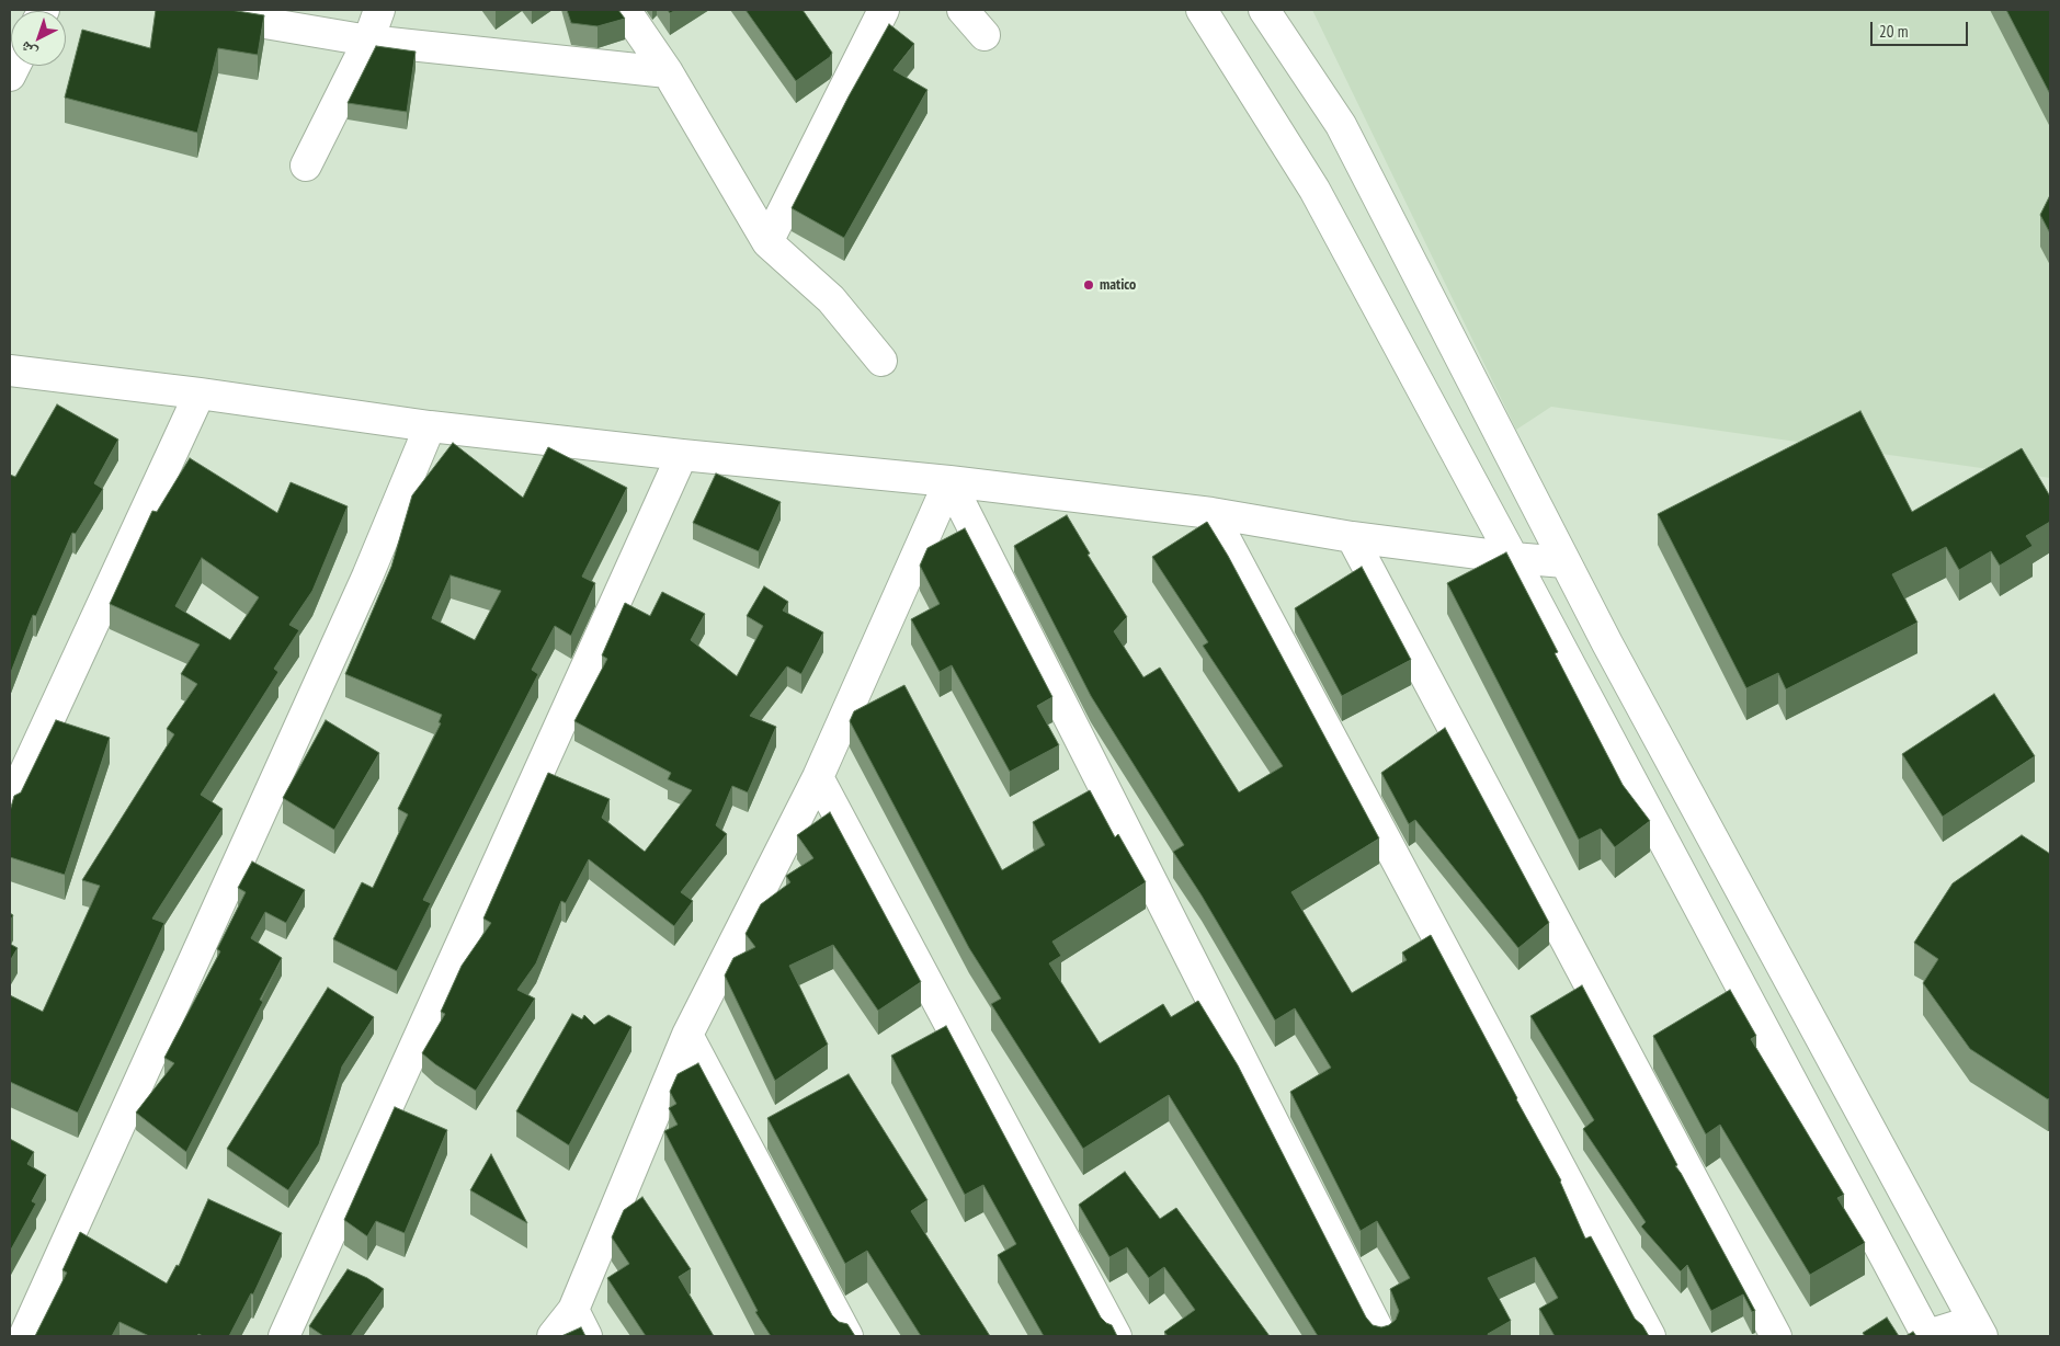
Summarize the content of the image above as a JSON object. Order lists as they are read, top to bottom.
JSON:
{
  "places": ["matico"],
  "scale_bar": "20 m",
  "north": "bottom left"
}
